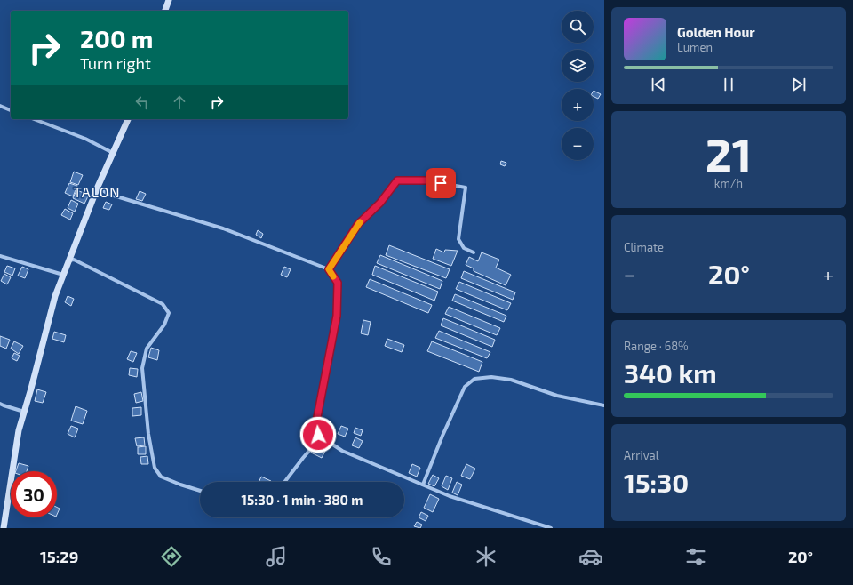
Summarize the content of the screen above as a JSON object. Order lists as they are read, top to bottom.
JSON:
{
  "districts": ["TALON"],
  "page": {
    "map_buttons": ["+", "−"],
    "turn": ["200 m", "Turn right"],
    "song": ["Golden Hour", "Lumen"],
    "tile": [
      ["21", "km/h"],
      "Climate",
      ["Range · 68%", "340 km"],
      ["Arrival", "15:30"]
    ],
    "heat": ["−", "20°", "+"],
    "limit": "30",
    "trip": "15:30 · 1 min · 380 m",
    "tabs": ["15:29", "20°"]
  }
}
